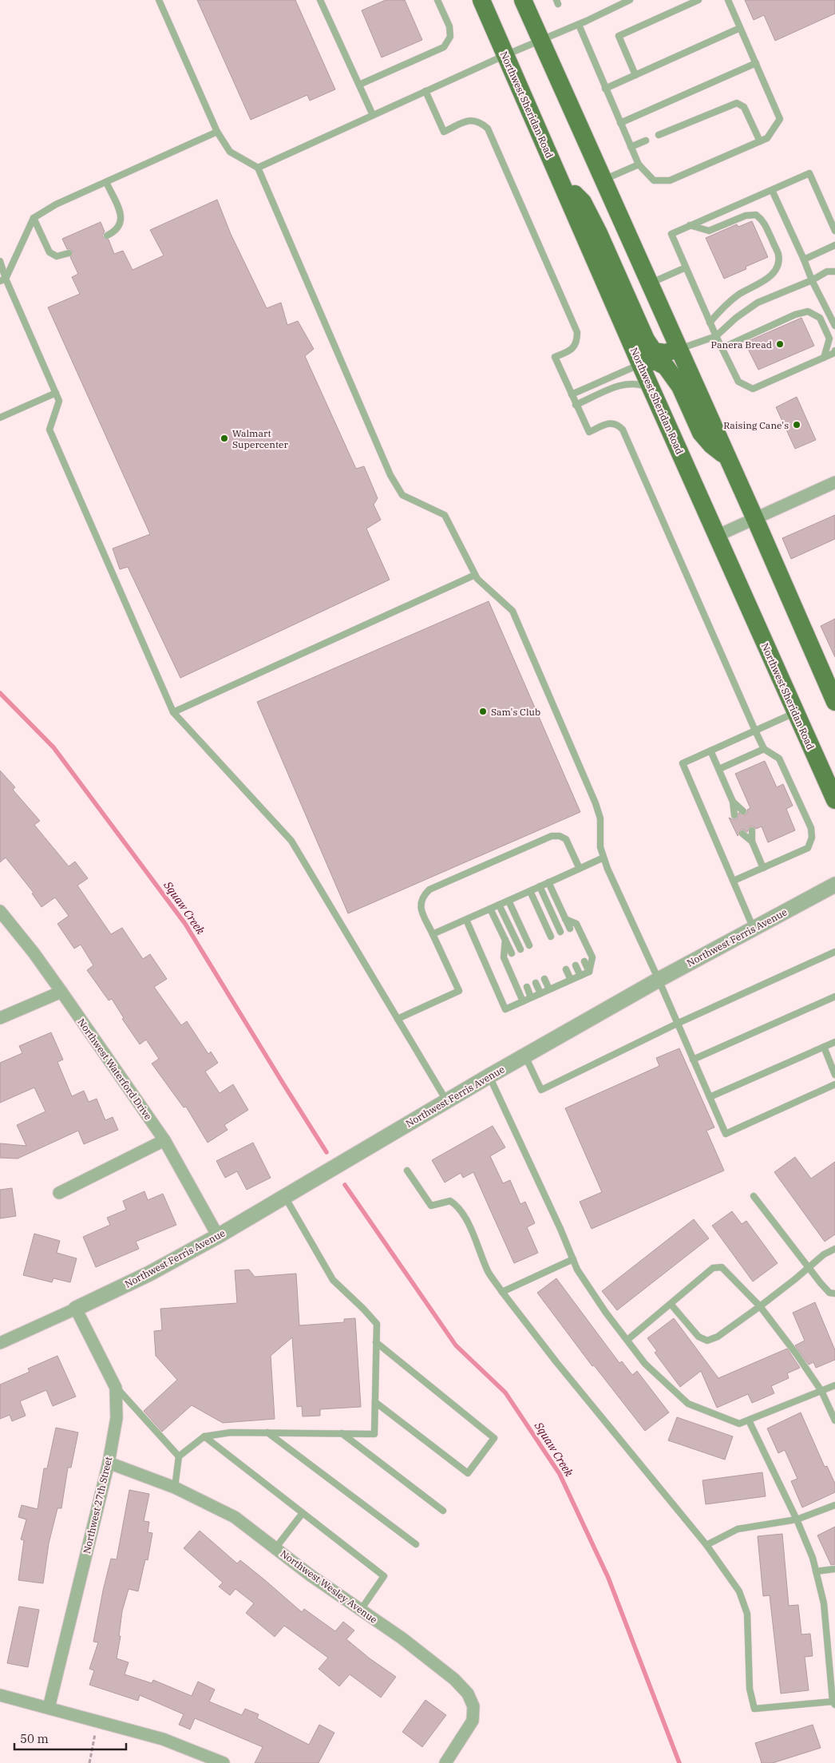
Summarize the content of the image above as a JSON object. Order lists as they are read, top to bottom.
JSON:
{
  "streets": {
    "main road": ["Northwest Sheridan Road"],
    "street": [
      "Northwest Ferris Avenue",
      "Northwest Waterford Drive",
      "Northwest 27th Street",
      "Northwest Wesley Avenue"
    ]
  },
  "crossings": [
    ["Northwest Ferris Avenue", "Northwest Waterford Drive"],
    ["Northwest Ferris Avenue", "Northwest 27th Street"],
    ["Northwest 27th Street", "Northwest Wesley Avenue"]
  ],
  "water": ["Squaw Creek"],
  "places": [
    "Panera Bread",
    "Raising Cane's",
    "Walmart Supercenter",
    "Sam's Club"
  ],
  "scale_bar": "50 m"
}
